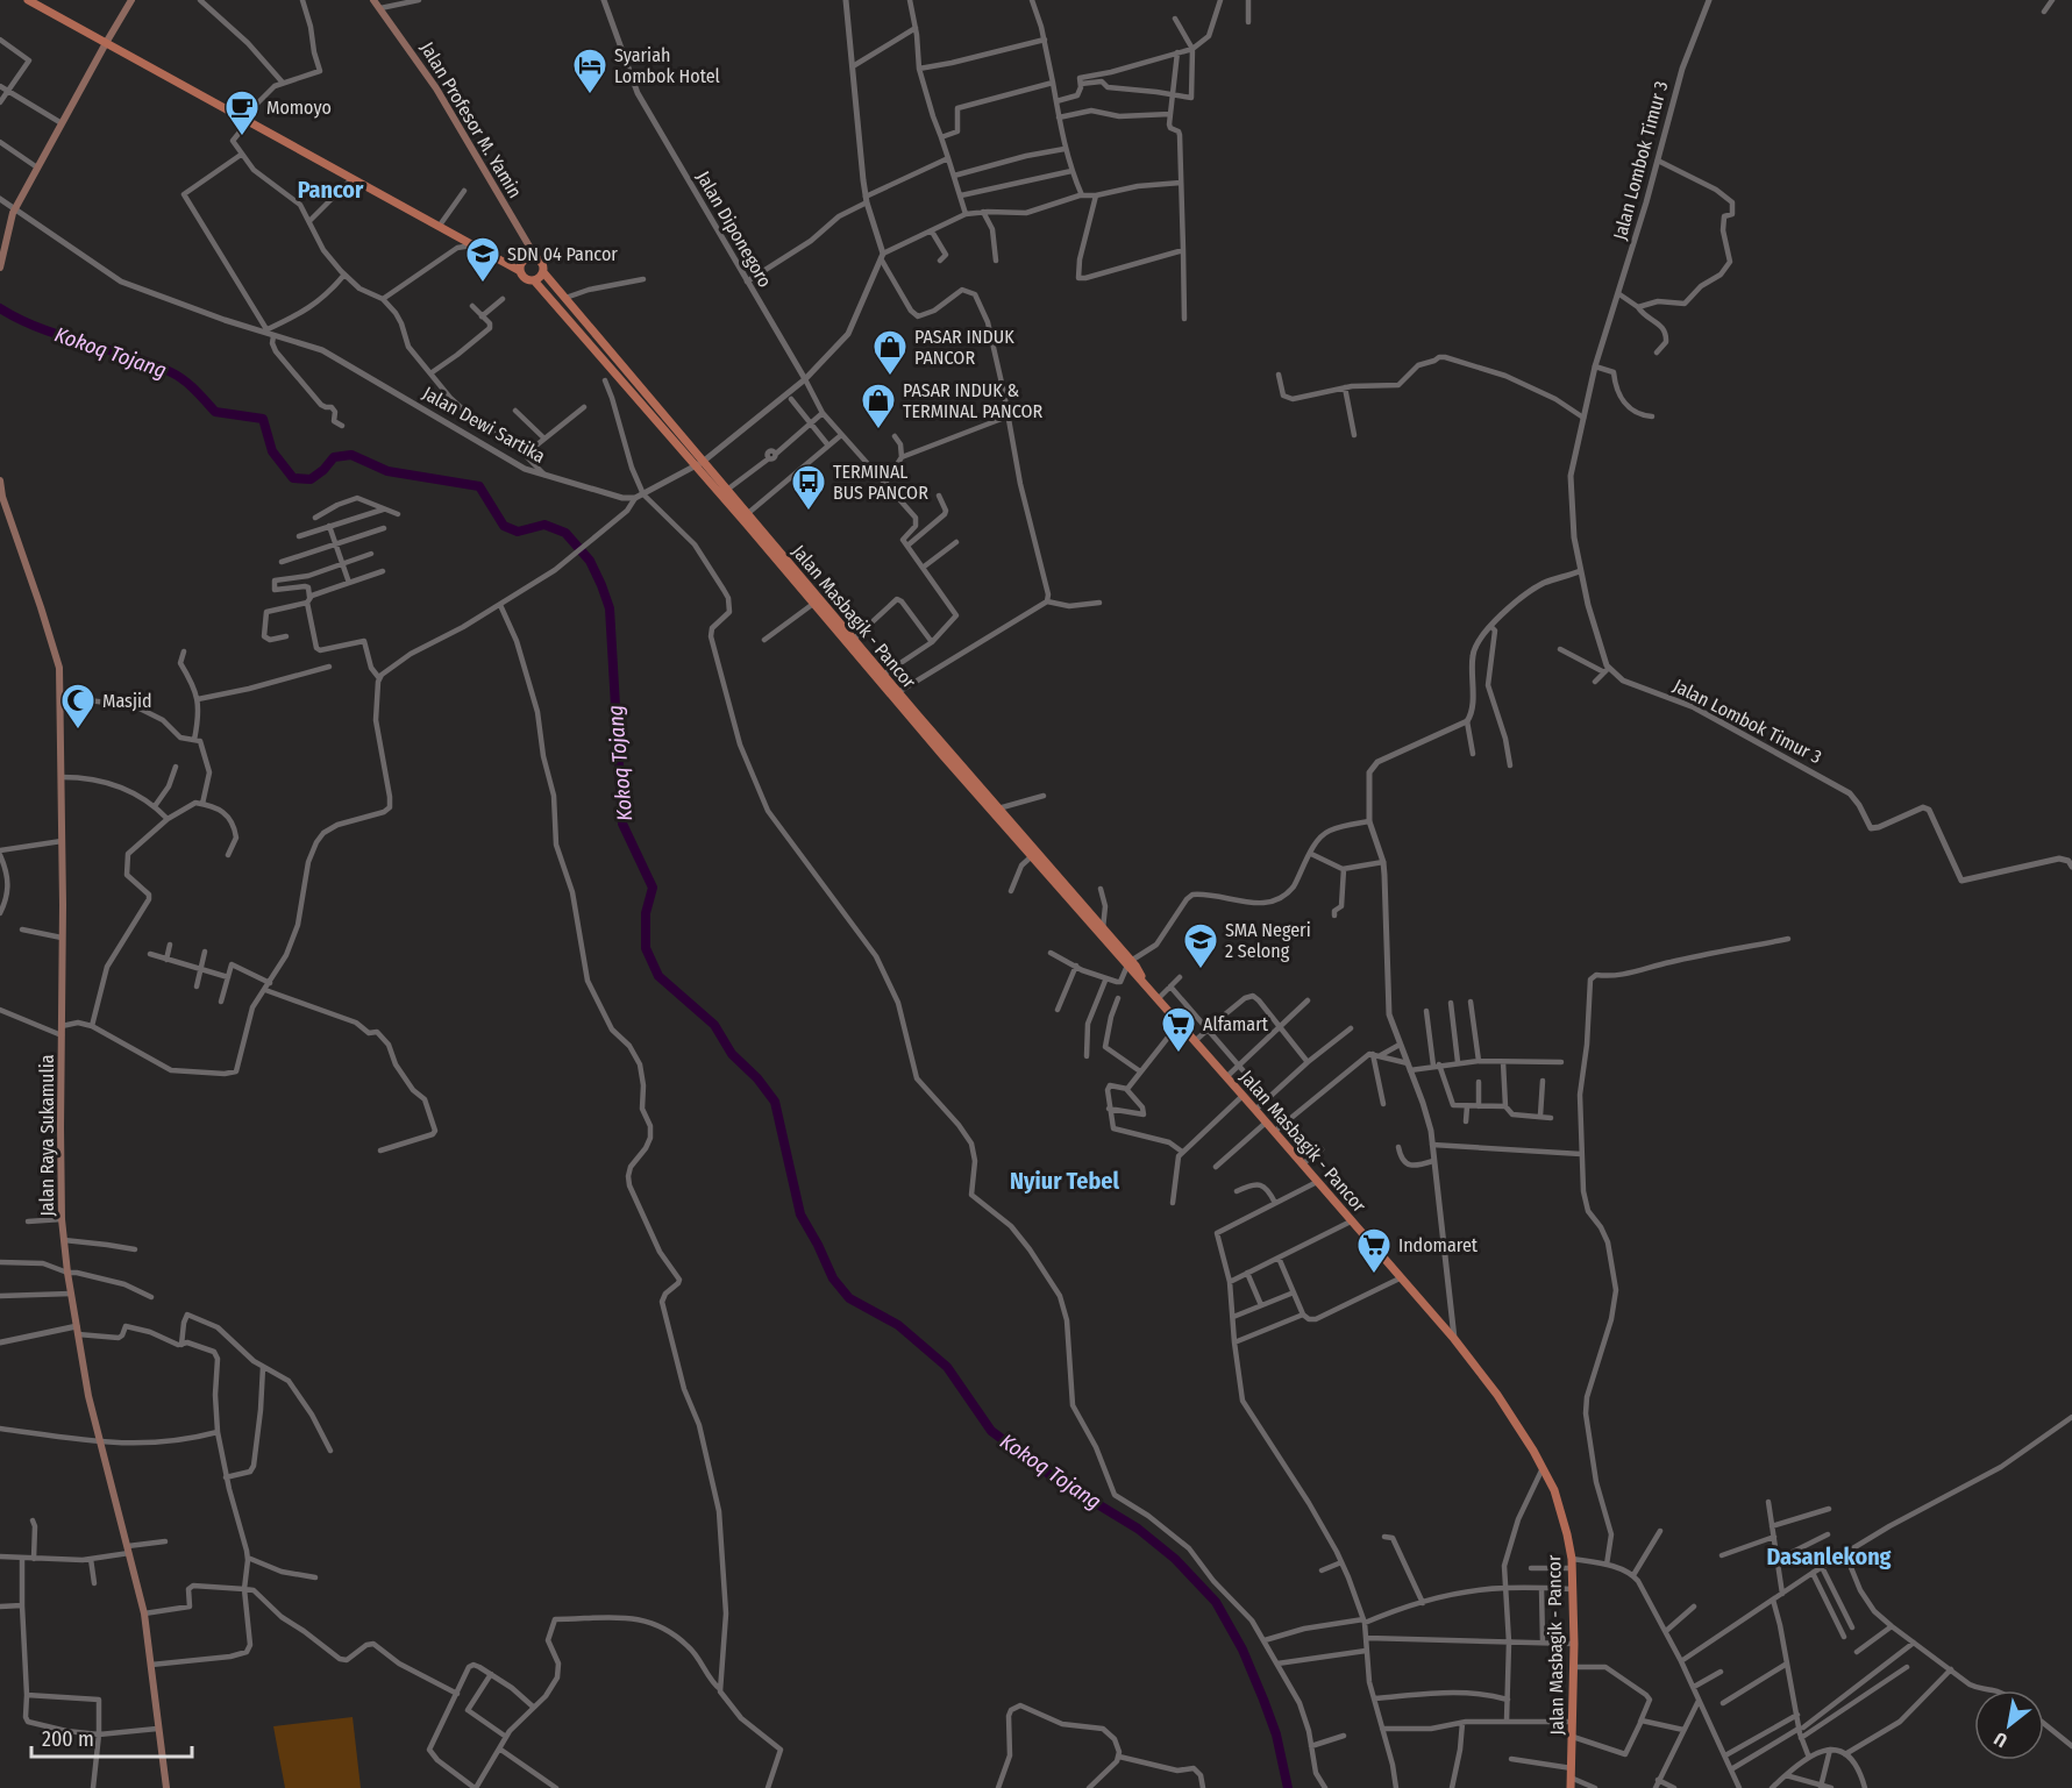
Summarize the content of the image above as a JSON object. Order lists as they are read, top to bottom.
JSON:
{
  "streets": {
    "main road": ["Jalan Profesor M. Yamin", "Jalan Masbagik - Pancor", "Jalan Raya Sukamulia"],
    "street": ["Jalan Lombok Timur 3", "Jalan Diponegoro", "Jalan Dewi Sartika"]
  },
  "crossings": [
    ["Jalan Profesor M. Yamin", "Jalan Masbagik - Pancor"]
  ],
  "districts": ["Pancor", "Nyiur Tebel", "Dasanlekong"],
  "water": ["Kokoq Tojang"],
  "places": {
    "hotel": ["Syariah Lombok Hotel"],
    "cafe": ["Momoyo"],
    "school or university": ["SDN 04 Pancor", "SMA Negeri 2 Selong"],
    "shop": ["PASAR INDUK PANCOR", "PASAR INDUK & TERMINAL PANCOR"],
    "bus stop": ["TERMINAL BUS PANCOR"],
    "mosque": ["Masjid"],
    "supermarket": ["Alfamart", "Indomaret"]
  },
  "scale_bar": "200 m",
  "north": "bottom left"
}
